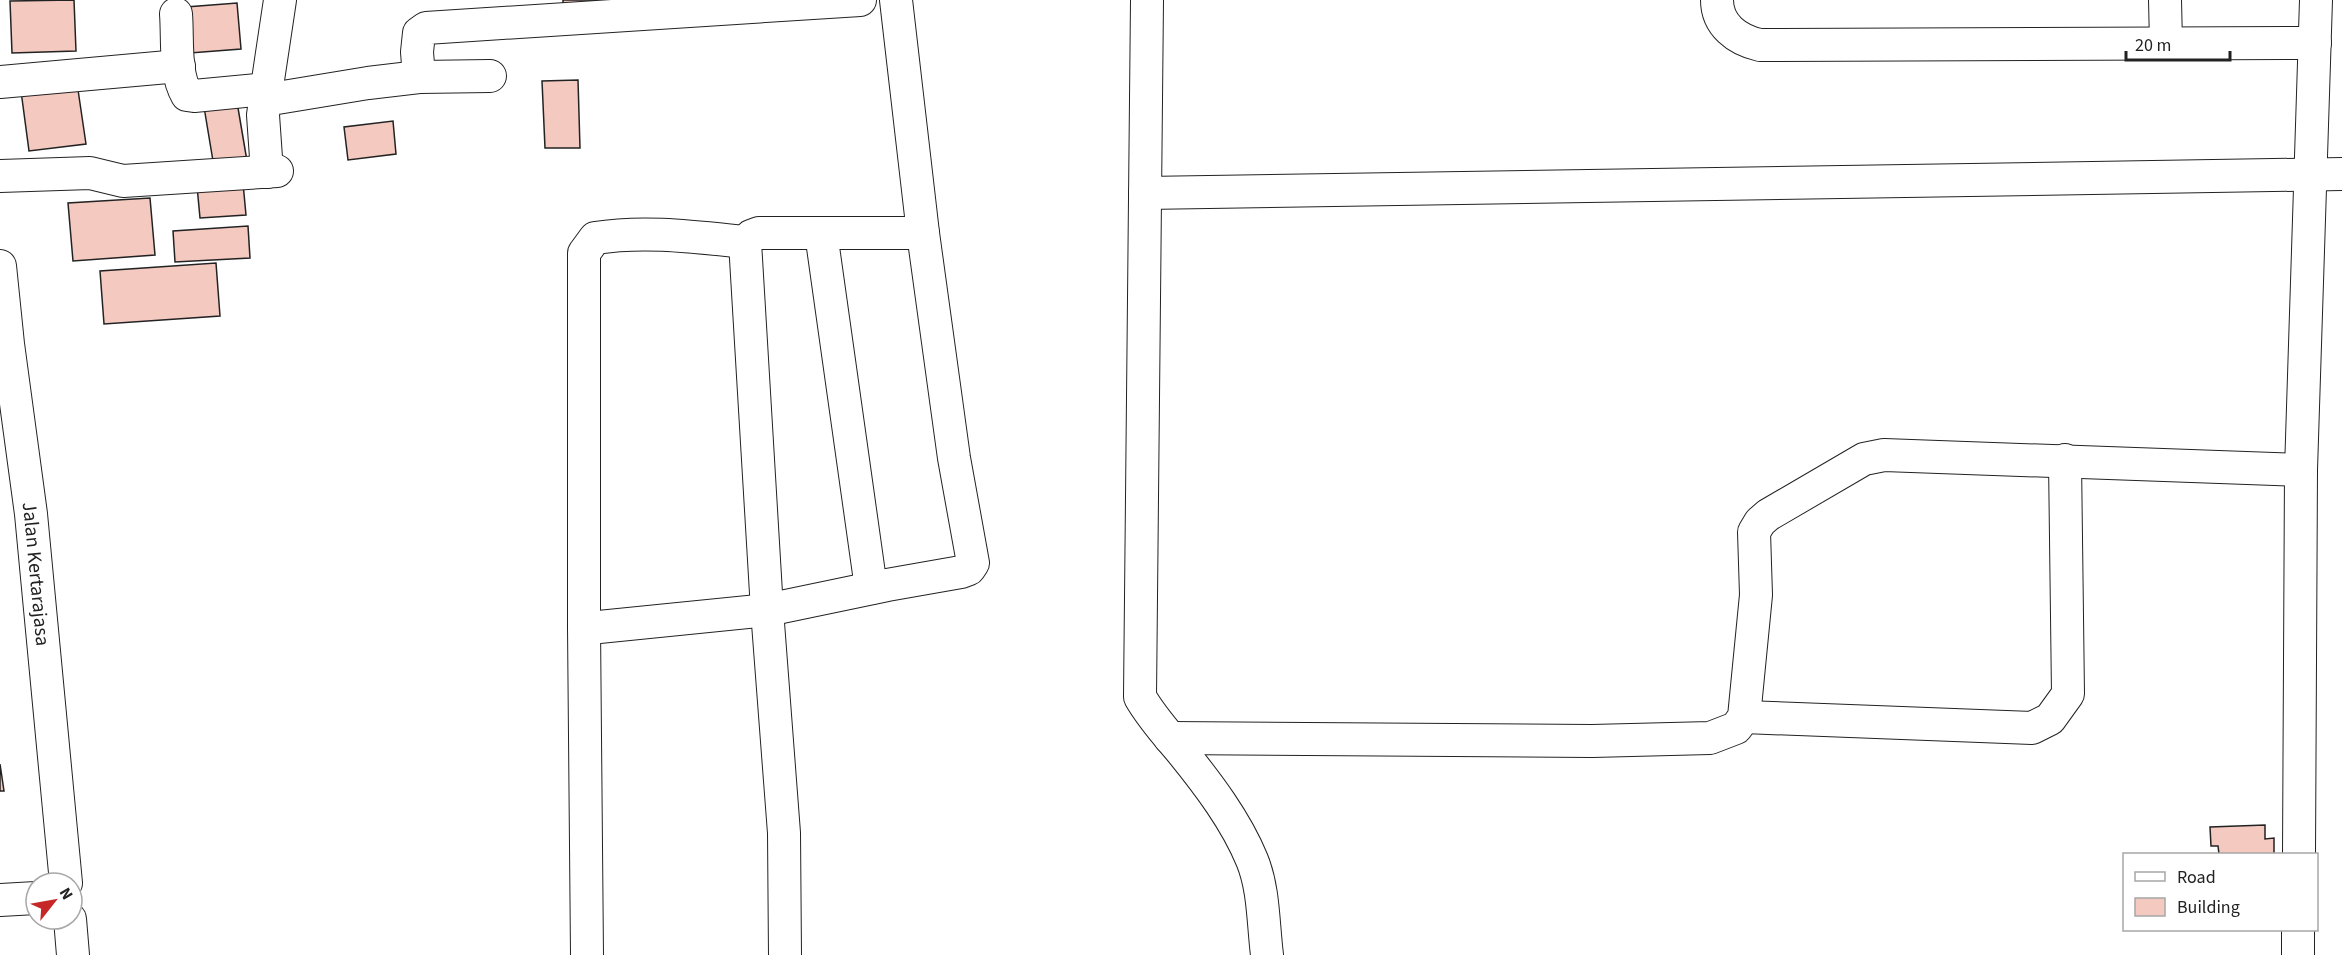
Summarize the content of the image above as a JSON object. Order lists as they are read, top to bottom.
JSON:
{
  "streets": {
    "street": ["Jalan Kertarajasa"]
  },
  "legend": ["Road", "Building"],
  "scale_bar": "20 m",
  "north": "top right"
}
